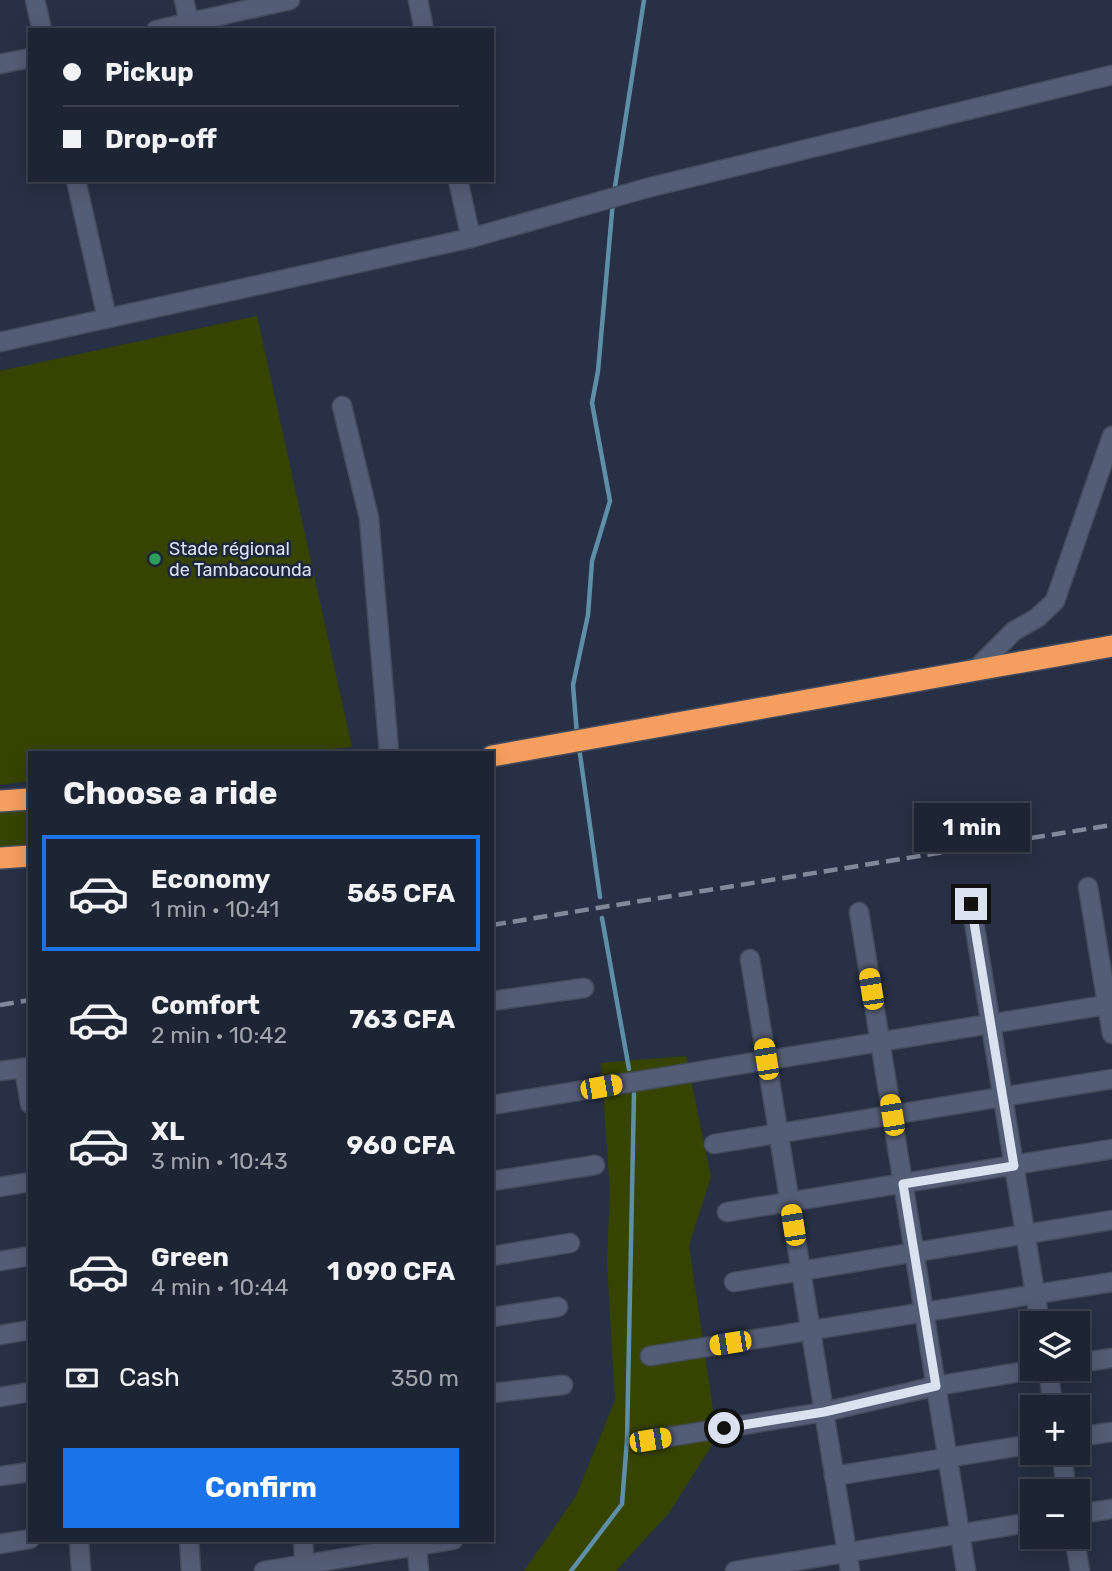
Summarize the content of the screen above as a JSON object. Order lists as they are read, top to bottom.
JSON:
{
  "places": ["Stade régional de Tambacounda"],
  "page": {
    "banner": ["Pickup", "Drop-off"],
    "heading": "Choose a ride",
    "bubble": "1 min",
    "list": [
      {
        "name": "Economy",
        "note": "1 min · 10:41",
        "value": "565 CFA"
      },
      {
        "name": "Comfort",
        "note": "2 min · 10:42",
        "value": "763 CFA"
      },
      {
        "name": "XL",
        "note": "3 min · 10:43",
        "value": "960 CFA"
      },
      {
        "name": "Green",
        "note": "4 min · 10:44",
        "value": "1 090 CFA"
      }
    ],
    "map_buttons": ["+", "−"],
    "pay": ["Cash", "350 m"],
    "buttons": "Confirm"
  }
}
